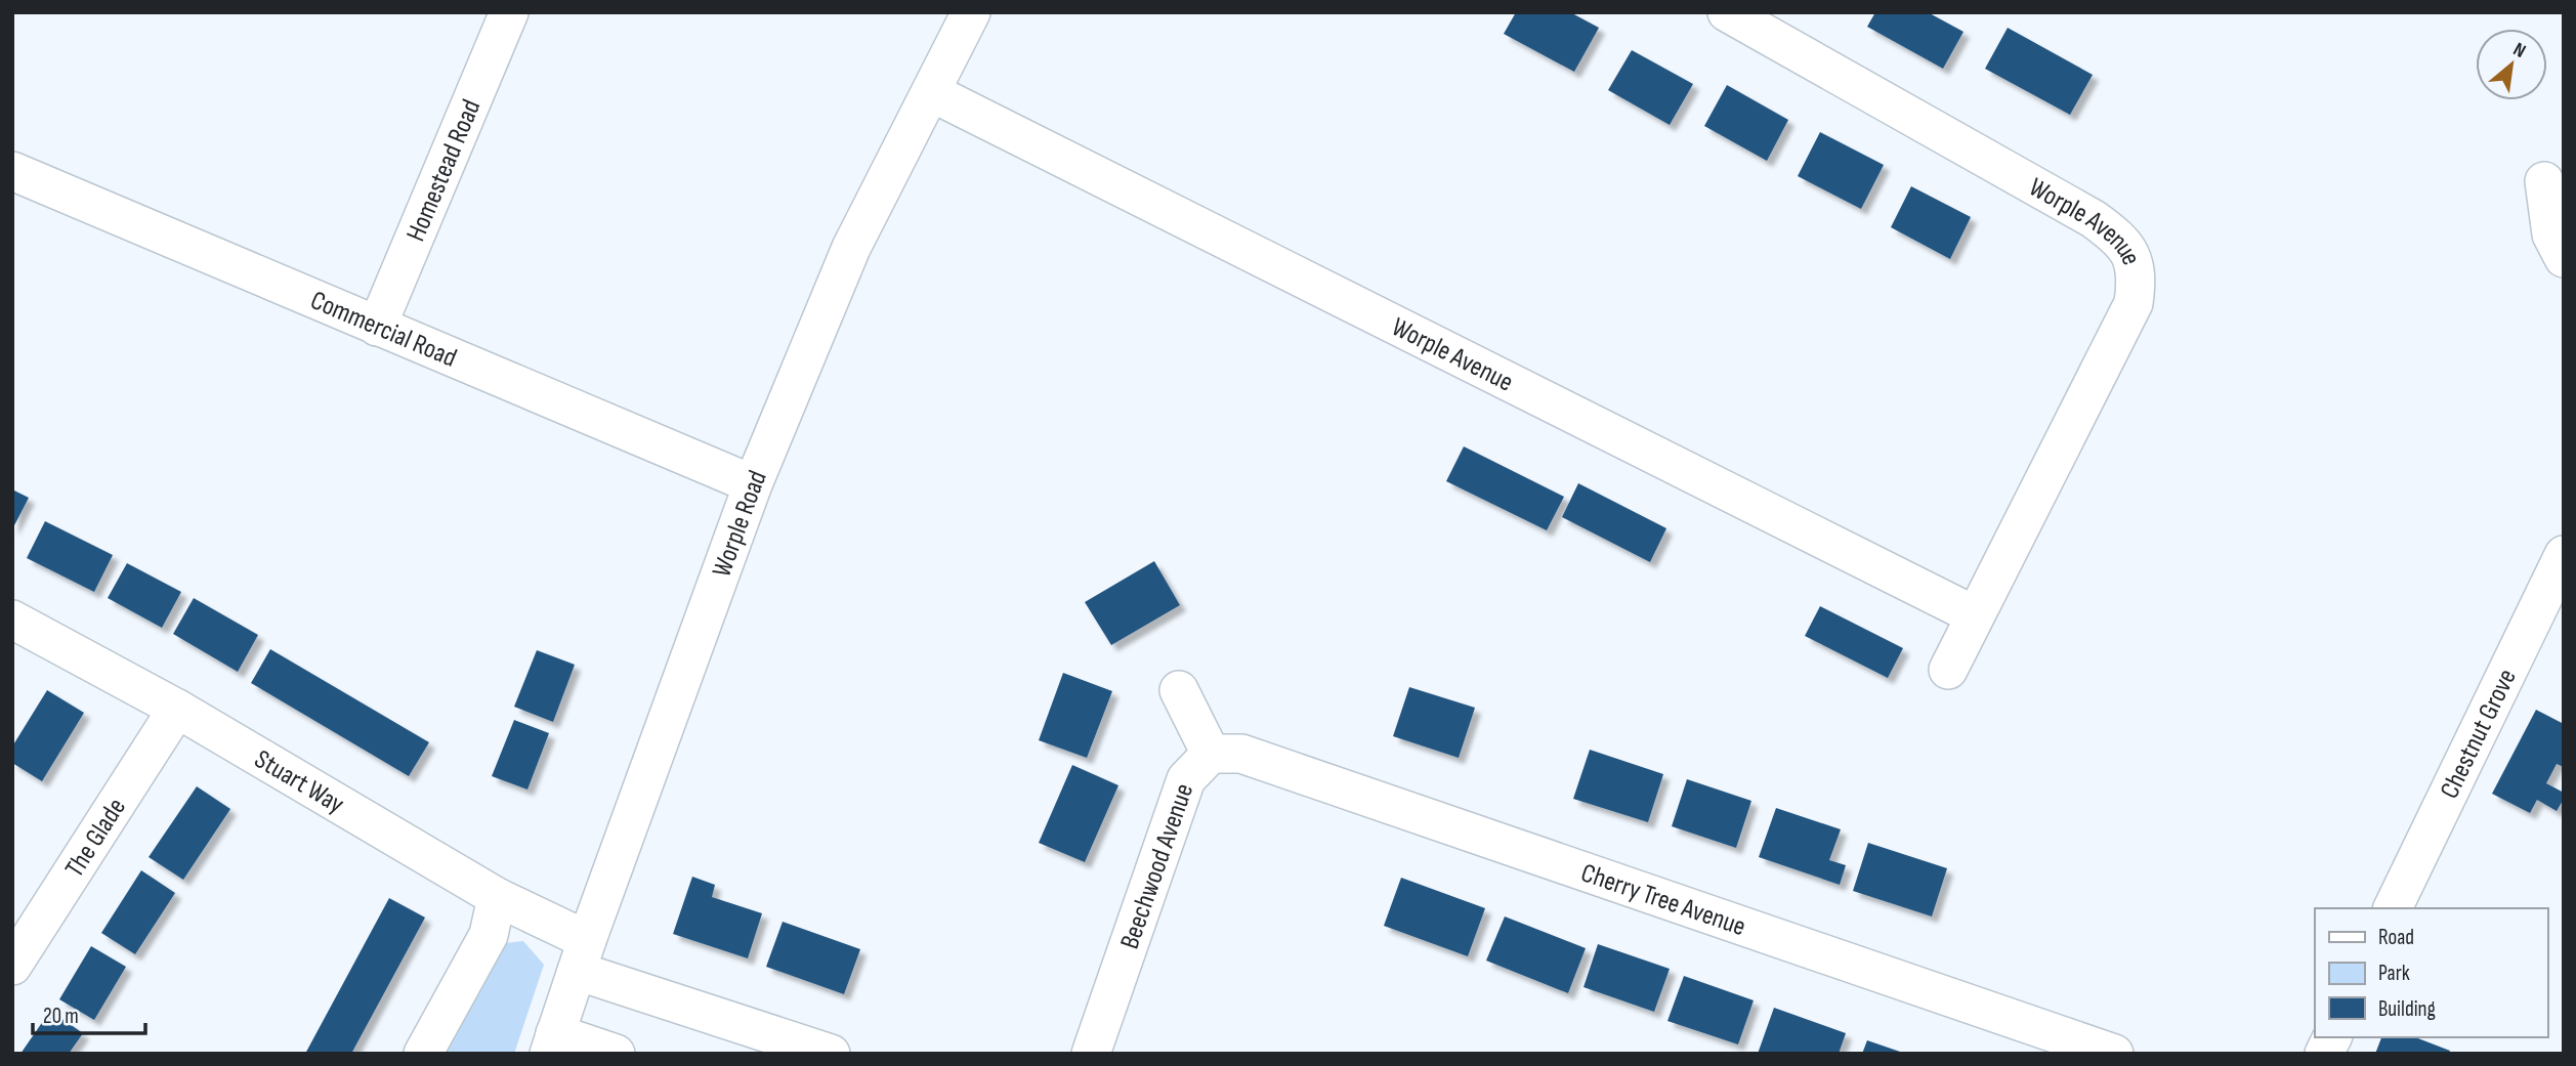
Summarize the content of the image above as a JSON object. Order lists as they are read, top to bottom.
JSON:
{
  "streets": {
    "street": [
      "Homestead Road",
      "Worple Avenue",
      "Commercial Road",
      "Worple Road",
      "Chestnut Grove",
      "Stuart Way",
      "The Glade",
      "Beechwood Avenue",
      "Cherry Tree Avenue"
    ]
  },
  "crossings": [
    ["Homestead Road", "Commercial Road"],
    ["Worple Avenue", "Worple Road"],
    ["Commercial Road", "Worple Road"],
    ["Worple Road", "Stuart Way"],
    ["Stuart Way", "The Glade"],
    ["Beechwood Avenue", "Cherry Tree Avenue"]
  ],
  "legend": ["Road", "Park", "Building"],
  "scale_bar": "20 m",
  "north": "top right"
}
